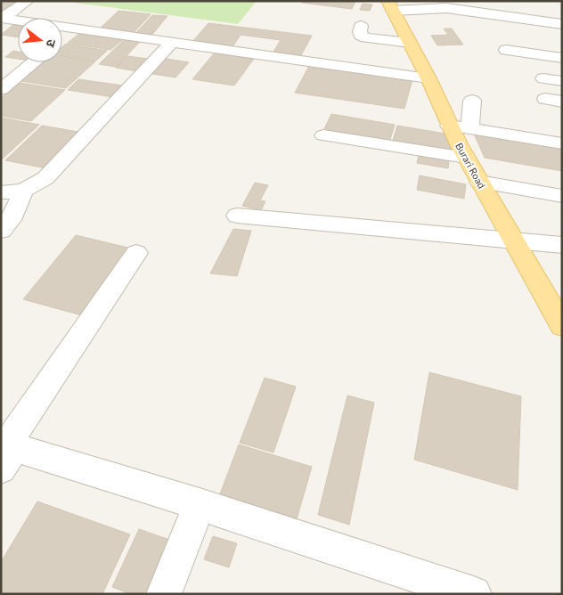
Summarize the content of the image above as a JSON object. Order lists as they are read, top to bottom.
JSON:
{
  "streets": {
    "main road": ["Burari Road"]
  },
  "north": "right"
}
